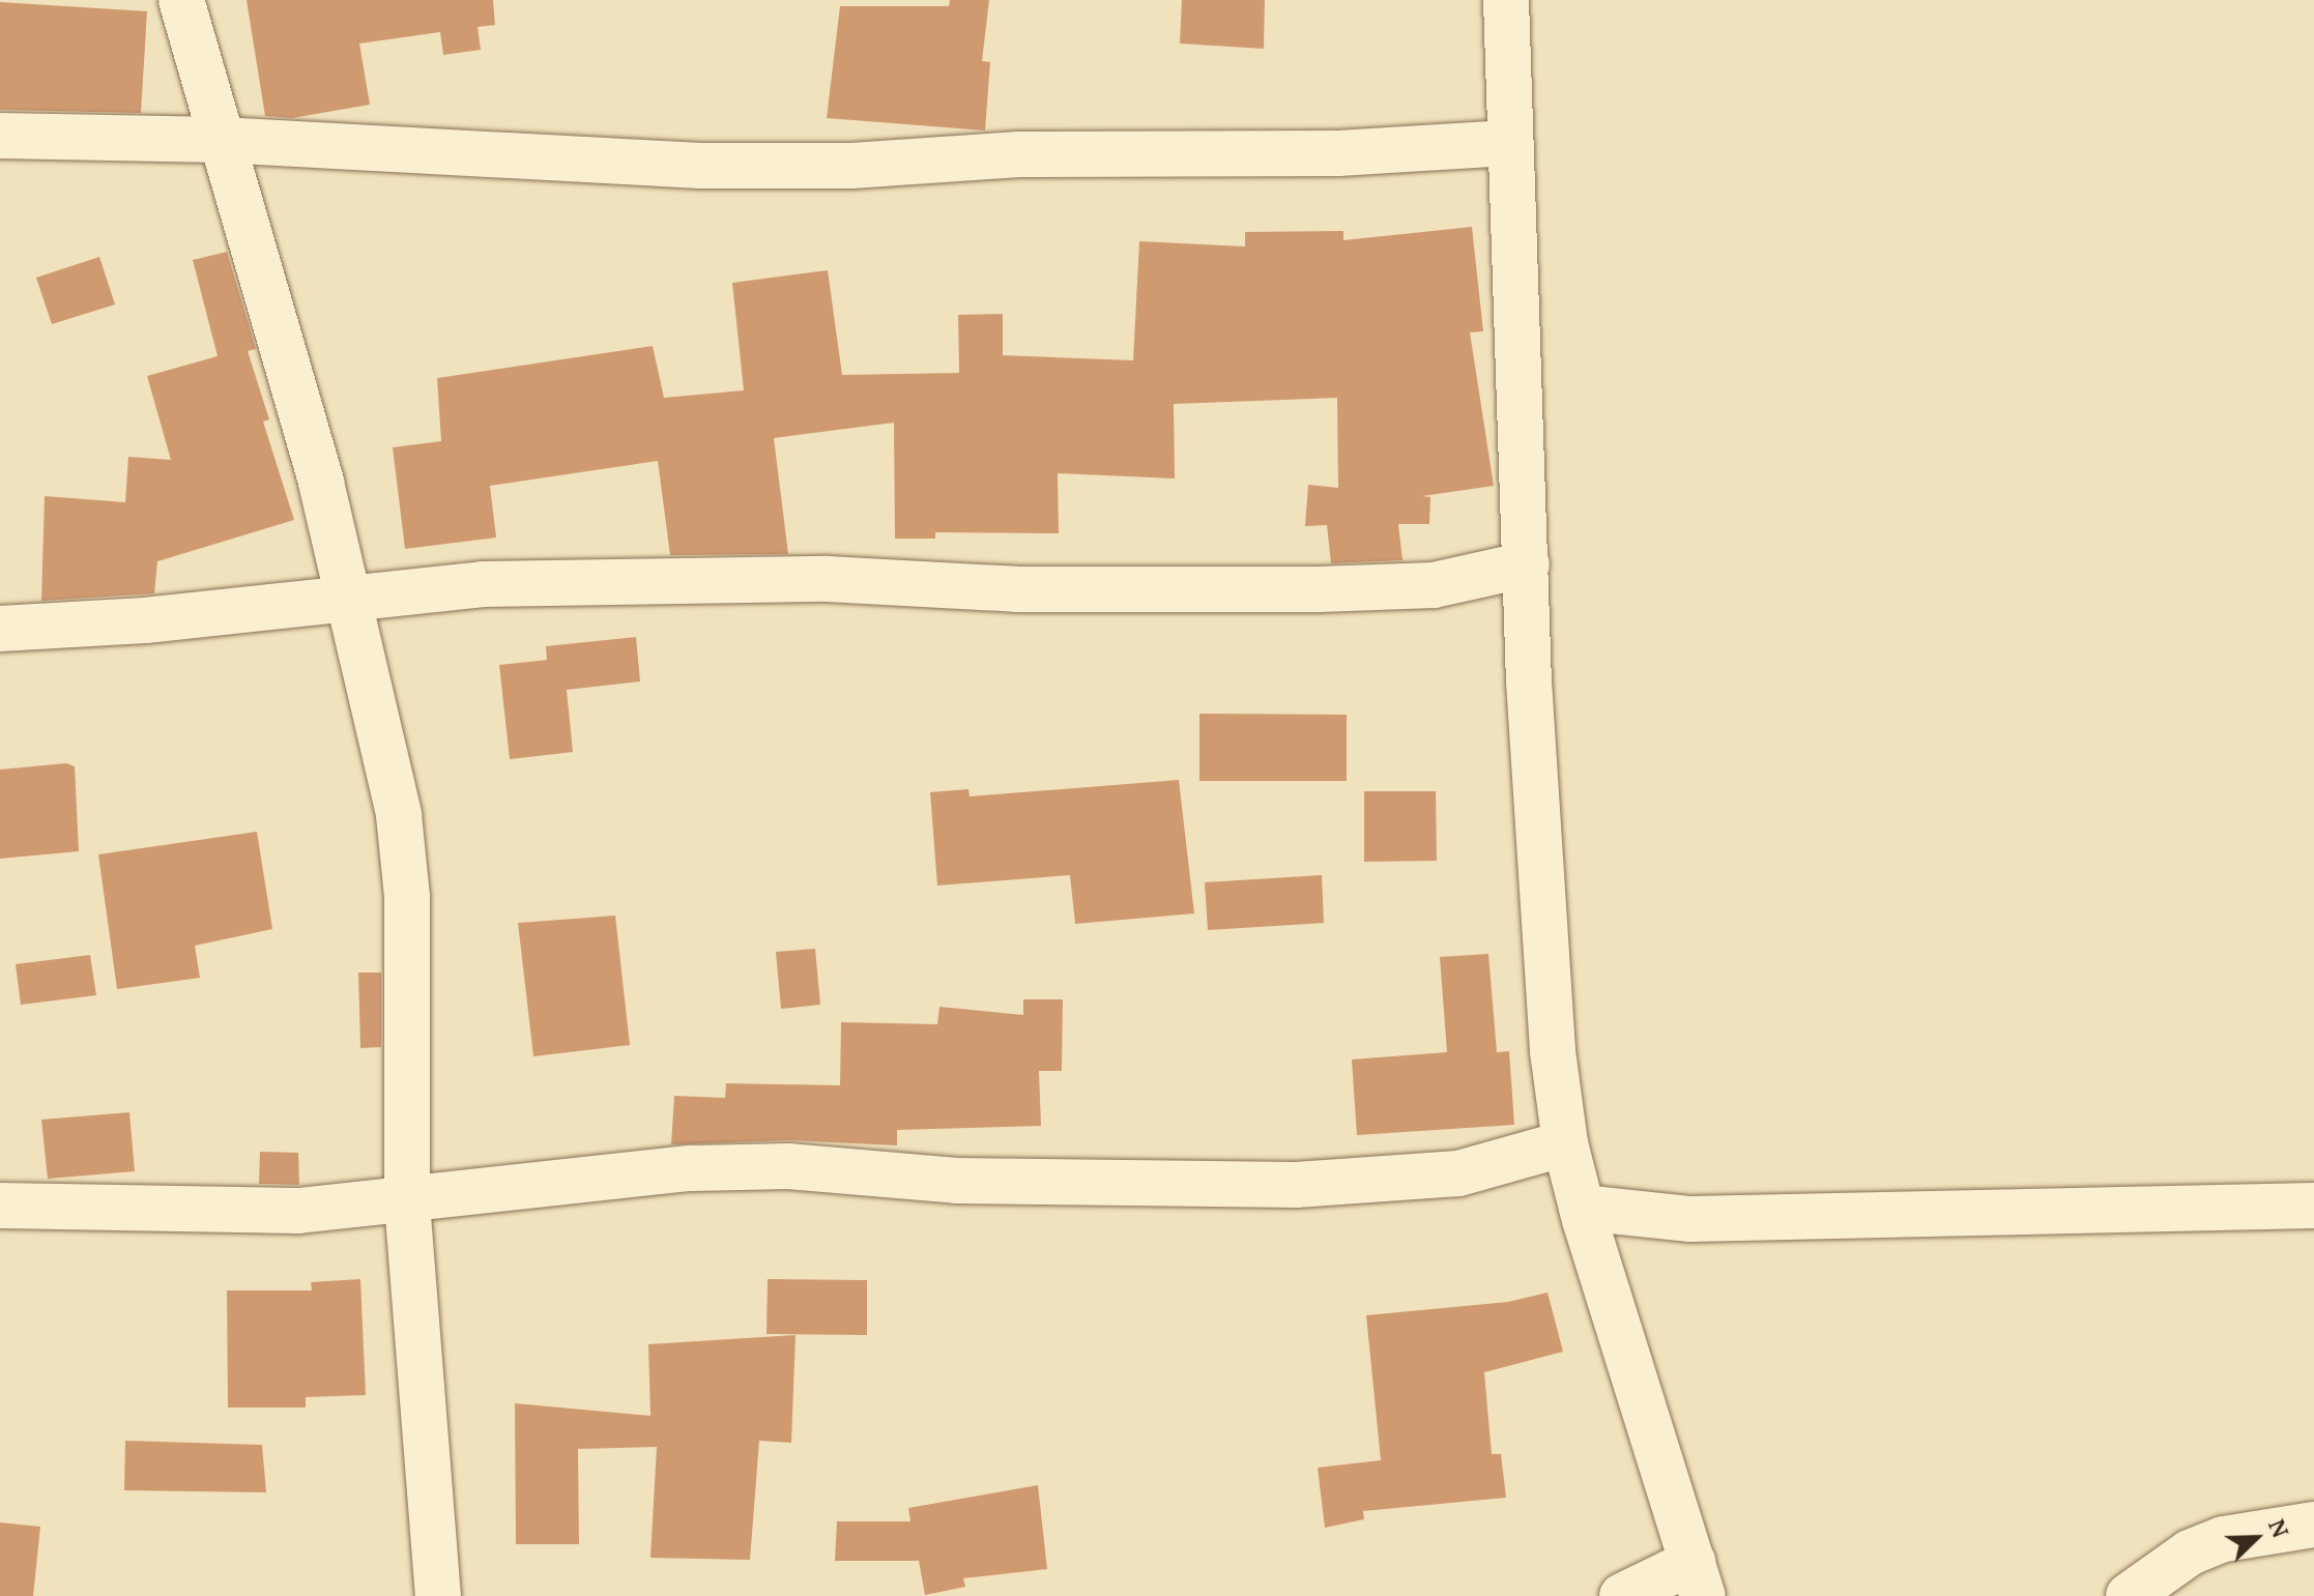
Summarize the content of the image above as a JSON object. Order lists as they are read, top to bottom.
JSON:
{
  "north": "top right"
}
